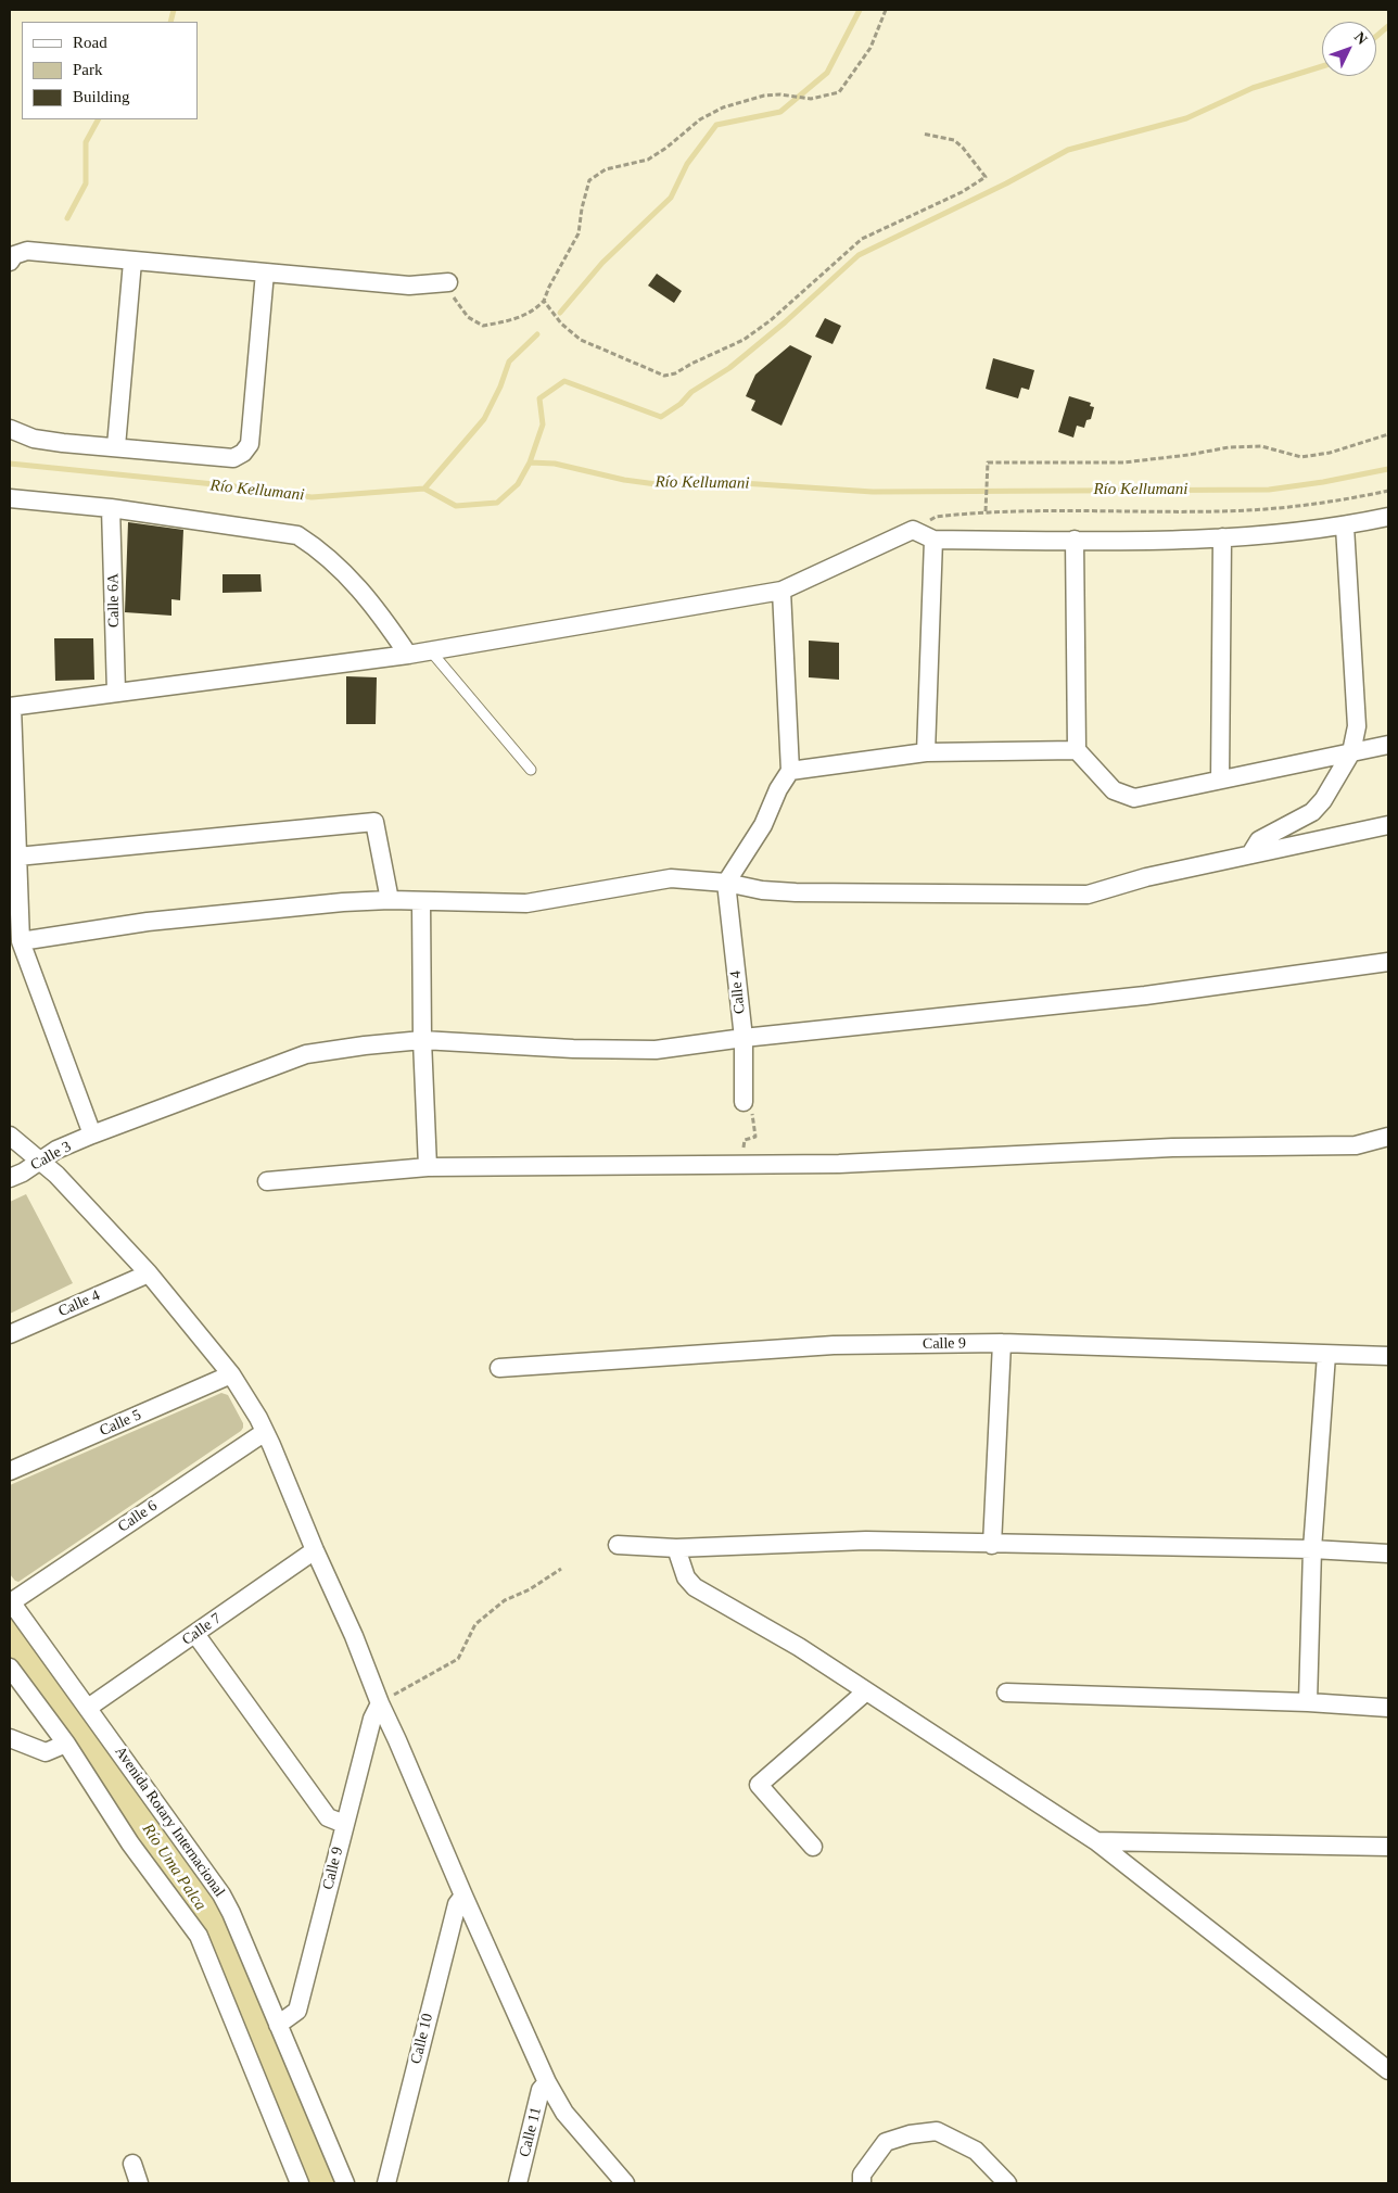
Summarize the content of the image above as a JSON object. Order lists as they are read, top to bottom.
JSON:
{
  "streets": {
    "street": [
      "Calle 6A",
      "Calle 4",
      "Calle 3",
      "Calle 9",
      "Calle 5",
      "Calle 6",
      "Calle 7",
      "Avenida Rotary Internacional",
      "Calle 10",
      "Calle 11"
    ]
  },
  "crossings": [
    ["Calle 4", "Calle 3"],
    ["Calle 9", "Avenida Rotary Internacional"],
    ["Calle 6", "Avenida Rotary Internacional"],
    ["Calle 7", "Avenida Rotary Internacional"]
  ],
  "water": ["Río Kellumani", "Río Uma Palca"],
  "legend": ["Road", "Park", "Building"],
  "north": "top right"
}
